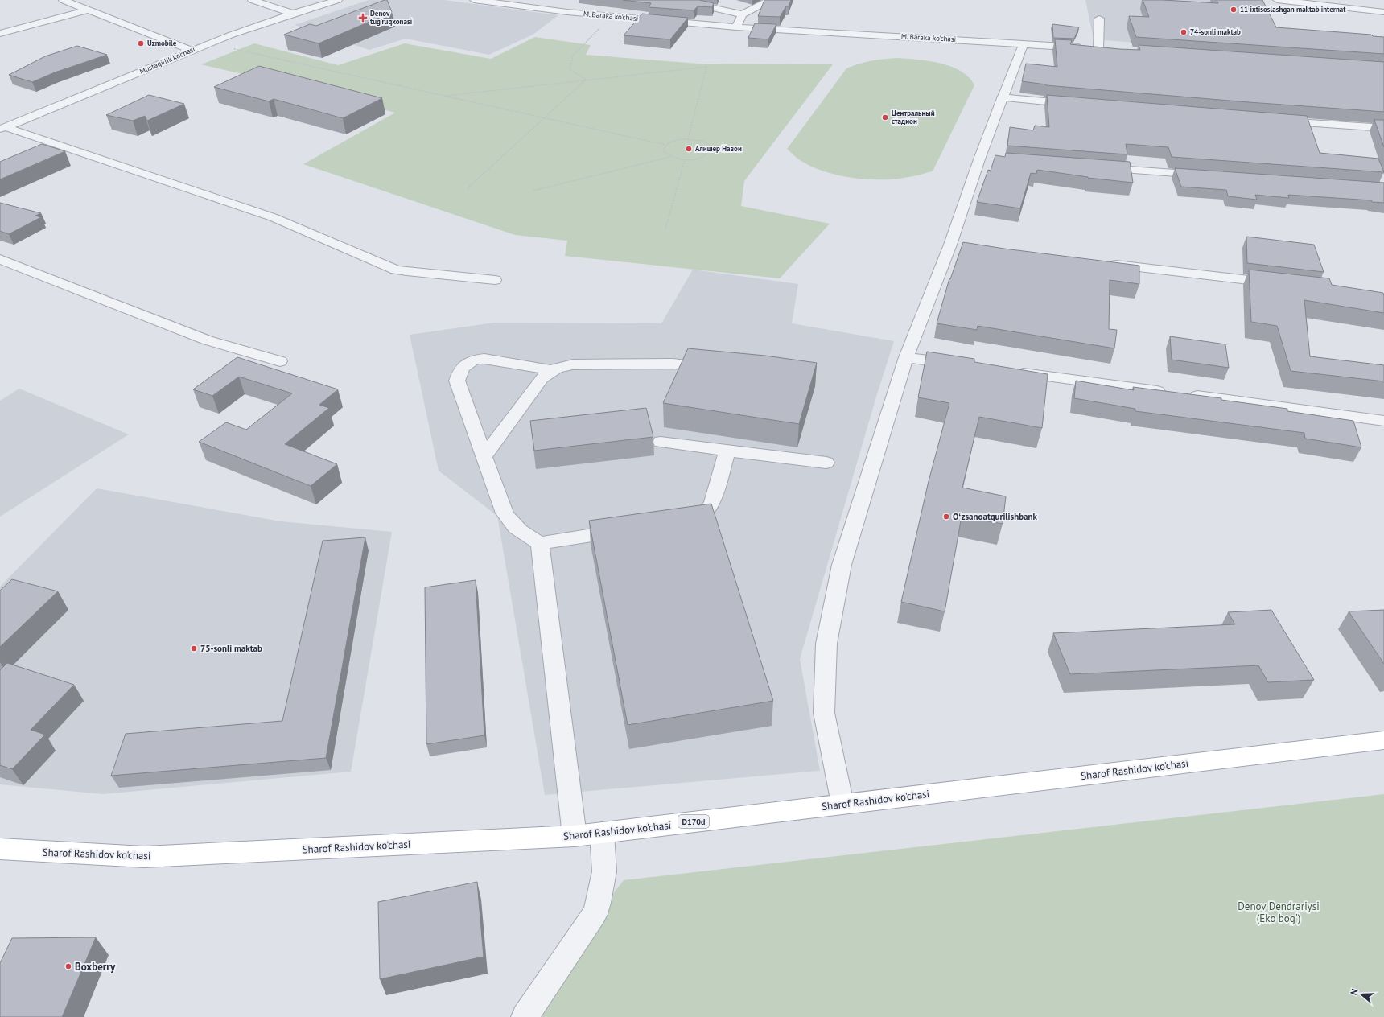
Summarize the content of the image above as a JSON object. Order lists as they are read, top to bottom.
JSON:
{
  "streets": {
    "main road": ["Sharof Rashidov ko'chasi", "D170d"],
    "street": ["M. Baraka ko'chasi", "Mustaqillik ko‘chasi"]
  },
  "parks": ["Denov Dendrariysi (Eko bog')"],
  "places": {
    "other": [
      "11 ixtisoslashgan maktab internat",
      "74-sonli maktab",
      "Uzmobile",
      "Центральный стадион",
      "Алишер Навои",
      "Oʻzsanoatqurilishbank",
      "75-sonli maktab",
      "Boxberry"
    ],
    "health": ["Denov tug'ruqxonasi"]
  },
  "north": "left"
}
